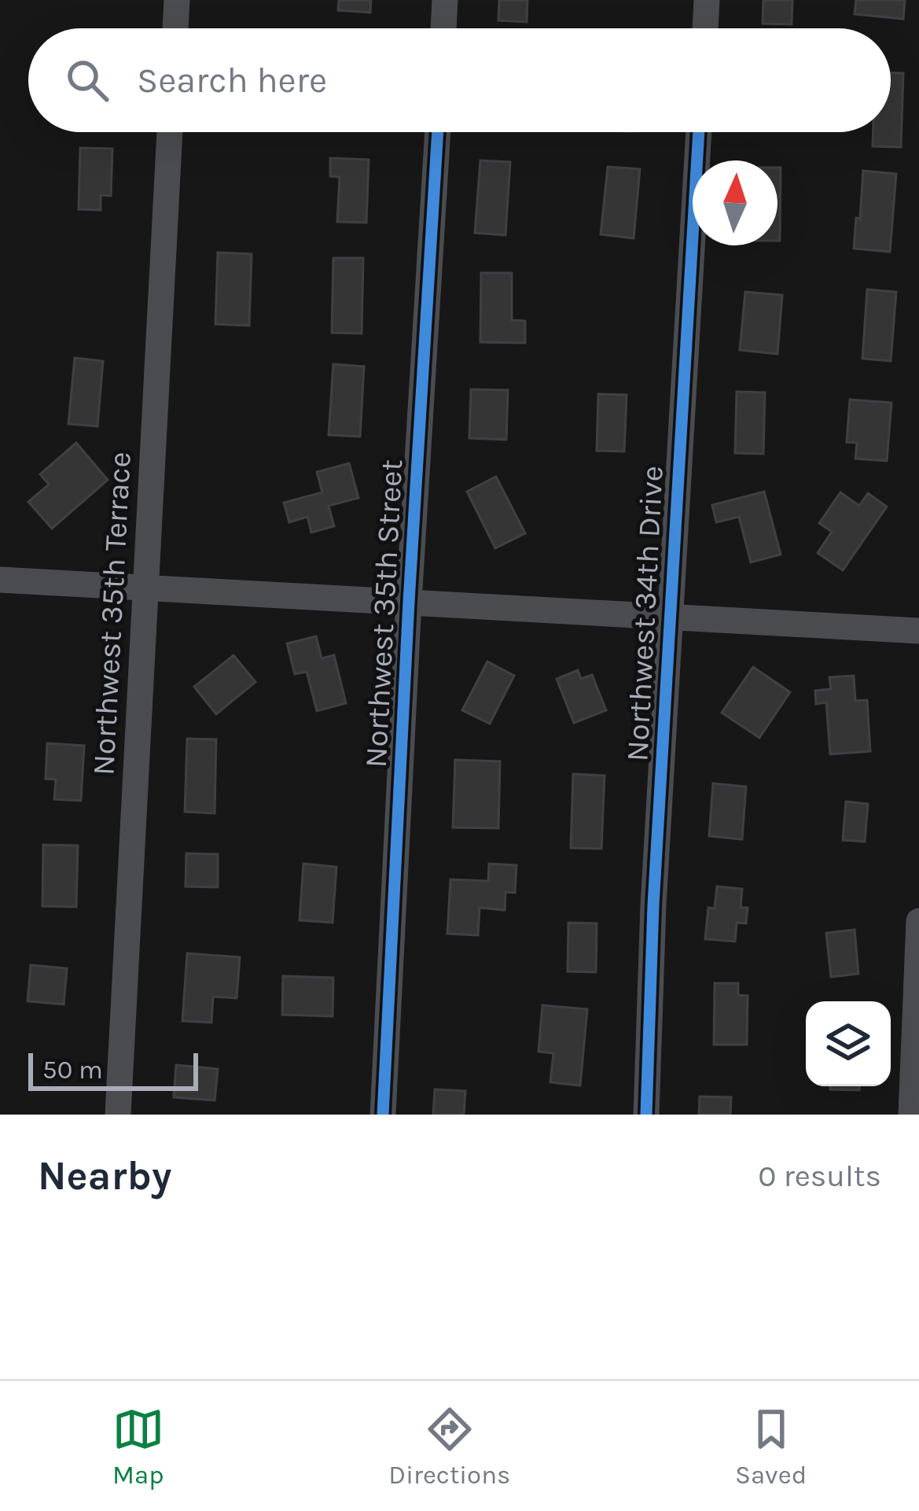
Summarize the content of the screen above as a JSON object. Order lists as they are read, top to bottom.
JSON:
{
  "streets": {
    "street": ["Northwest 35th Terrace", "Northwest 35th Street", "Northwest 34th Drive"]
  },
  "scale_bar": "50 m",
  "north": "top",
  "page": {
    "search": "Search here",
    "scale": "50 m",
    "heading": ["Nearby", "0 results"],
    "nav": ["Map", "Directions", "Saved"]
  }
}
